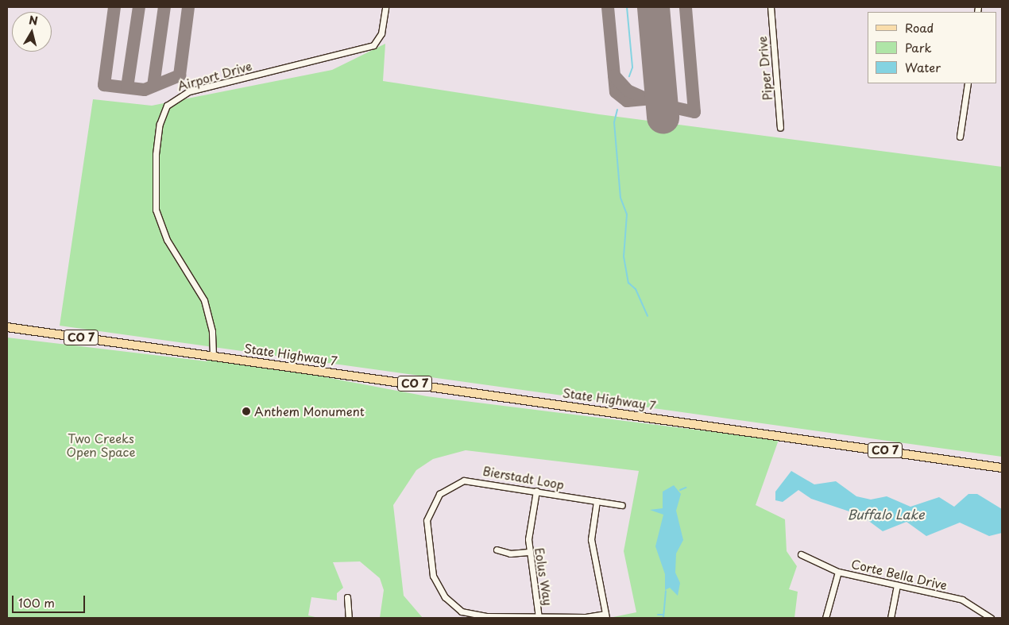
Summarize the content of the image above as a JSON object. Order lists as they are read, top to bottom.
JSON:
{
  "streets": {
    "main road": ["CO 7", "State Highway 7"],
    "street": [
      "Piper Drive",
      "Airport Drive",
      "Bierstadt Loop",
      "Corte Bella Drive",
      "Eolus Way"
    ]
  },
  "crossings": [
    ["Airport Drive", "CO 7"],
    ["Airport Drive", "State Highway 7"],
    ["CO 7", "State Highway 7"],
    ["Bierstadt Loop", "Eolus Way"]
  ],
  "water": ["Buffalo Lake"],
  "parks": ["Two Creeks Open Space"],
  "places": ["Anthem Monument"],
  "legend": ["Road", "Park", "Water"],
  "scale_bar": "100 m",
  "north": "top"
}
